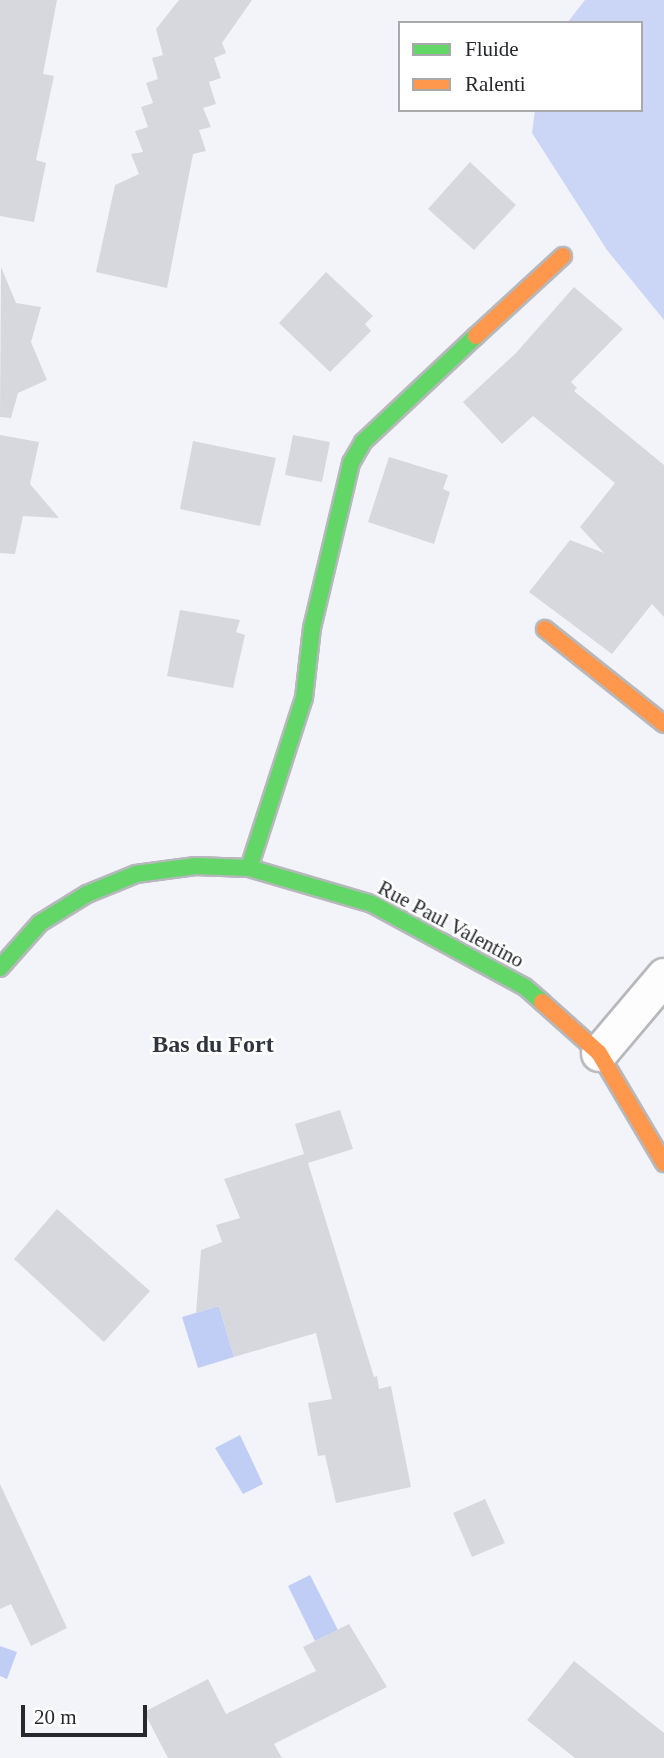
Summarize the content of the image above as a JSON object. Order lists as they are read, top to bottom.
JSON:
{
  "streets": {
    "street": ["Rue Paul Valentino"]
  },
  "districts": ["Bas du Fort"],
  "legend": ["Fluide", "Ralenti"],
  "scale_bar": "20 m"
}
